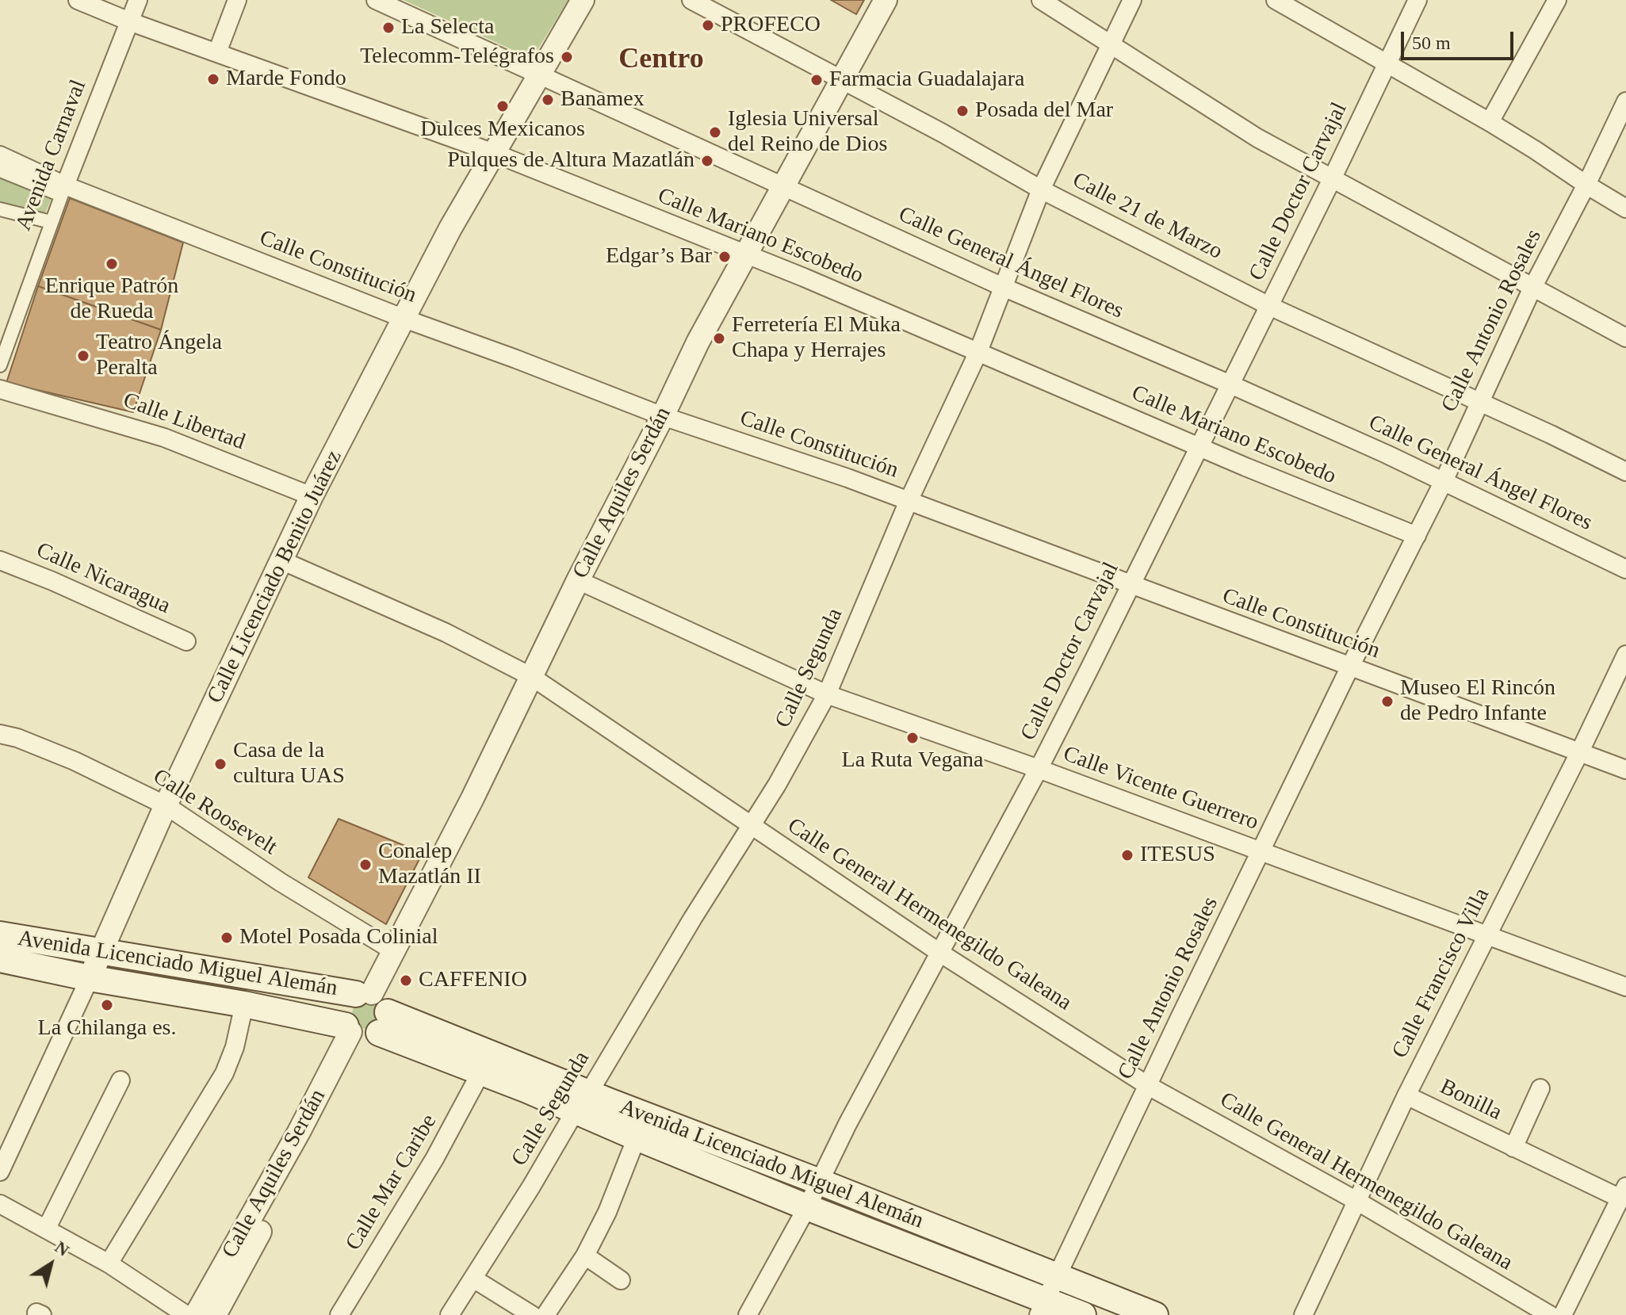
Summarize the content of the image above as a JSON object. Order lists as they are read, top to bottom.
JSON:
{
  "streets": {
    "main road": ["Avenida Licenciado Miguel Alemán"],
    "street": [
      "Avenida Carnaval",
      "Calle Doctor Carvajal",
      "Calle 21 de Marzo",
      "Calle Mariano Escobedo",
      "Calle General Ángel Flores",
      "Calle Constitución",
      "Calle Antonio Rosales",
      "Calle Libertad",
      "Calle Aquiles Serdán",
      "Calle Licenciado Benito Juárez",
      "Calle Nicaragua",
      "Calle Segunda",
      "Calle Vicente Guerrero",
      "Calle Roosevelt",
      "Calle General Hermenegildo Galeana",
      "Calle Francisco Villa",
      "Bonilla",
      "Calle Mar Caribe"
    ]
  },
  "crossings": [
    ["Avenida Carnaval", "Calle Mariano Escobedo"],
    ["Avenida Carnaval", "Calle Constitución"],
    ["Calle Doctor Carvajal", "Calle 21 de Marzo"],
    ["Calle Doctor Carvajal", "Calle Mariano Escobedo"],
    ["Calle Doctor Carvajal", "Calle General Ángel Flores"],
    ["Calle Doctor Carvajal", "Calle Constitución"],
    ["Calle Doctor Carvajal", "Calle Vicente Guerrero"],
    ["Calle Doctor Carvajal", "Calle General Hermenegildo Galeana"],
    ["Calle Doctor Carvajal", "Avenida Licenciado Miguel Alemán"],
    ["Calle 21 de Marzo", "Calle Antonio Rosales"],
    ["Calle 21 de Marzo", "Calle Aquiles Serdán"],
    ["Calle 21 de Marzo", "Calle Segunda"],
    ["Calle Mariano Escobedo", "Calle Antonio Rosales"],
    ["Calle Mariano Escobedo", "Calle Aquiles Serdán"],
    ["Calle Mariano Escobedo", "Calle Licenciado Benito Juárez"],
    ["Calle Mariano Escobedo", "Calle Segunda"],
    ["Calle General Ángel Flores", "Calle Antonio Rosales"],
    ["Calle General Ángel Flores", "Calle Aquiles Serdán"],
    ["Calle General Ángel Flores", "Calle Licenciado Benito Juárez"],
    ["Calle General Ángel Flores", "Calle Segunda"],
    ["Calle Constitución", "Calle Antonio Rosales"],
    ["Calle Constitución", "Calle Aquiles Serdán"],
    ["Calle Constitución", "Calle Licenciado Benito Juárez"],
    ["Calle Constitución", "Calle Segunda"],
    ["Calle Constitución", "Calle Francisco Villa"],
    ["Calle Antonio Rosales", "Calle Vicente Guerrero"],
    ["Calle Antonio Rosales", "Calle General Hermenegildo Galeana"],
    ["Calle Antonio Rosales", "Avenida Licenciado Miguel Alemán"],
    ["Calle Libertad", "Calle Licenciado Benito Juárez"],
    ["Calle Aquiles Serdán", "Calle Vicente Guerrero"],
    ["Calle Aquiles Serdán", "Calle Roosevelt"],
    ["Calle Aquiles Serdán", "Calle General Hermenegildo Galeana"],
    ["Calle Aquiles Serdán", "Avenida Licenciado Miguel Alemán"],
    ["Calle Licenciado Benito Juárez", "Calle Roosevelt"],
    ["Calle Licenciado Benito Juárez", "Calle General Hermenegildo Galeana"],
    ["Calle Licenciado Benito Juárez", "Avenida Licenciado Miguel Alemán"],
    ["Calle Segunda", "Calle Vicente Guerrero"],
    ["Calle Segunda", "Calle General Hermenegildo Galeana"],
    ["Calle Segunda", "Avenida Licenciado Miguel Alemán"],
    ["Calle Vicente Guerrero", "Calle Francisco Villa"],
    ["Calle General Hermenegildo Galeana", "Calle Francisco Villa"],
    ["Avenida Licenciado Miguel Alemán", "Calle Mar Caribe"],
    ["Calle Francisco Villa", "Bonilla"]
  ],
  "districts": ["Centro"],
  "places": [
    "PROFECO",
    "La Selecta",
    "Telecomm-Telégrafos",
    "Marde Fondo",
    "Farmacia Guadalajara",
    "Banamex",
    "Dulces Mexicanos",
    "Posada del Mar",
    "Iglesia Universal del Reino de Dios",
    "Pulques de Altura Mazatlán",
    "Edgar’s Bar",
    "Enrique Patrón de Rueda",
    "Ferretería El Muka Chapa y Herrajes",
    "Teatro Ángela Peralta",
    "Museo El Rincón de Pedro Infante",
    "La Ruta Vegana",
    "Casa de la cultura UAS",
    "ITESUS",
    "Conalep Mazatlán II",
    "Motel Posada Colinial",
    "CAFFENIO",
    "La Chilanga es."
  ],
  "scale_bar": "50 m",
  "north": "top right"
}
